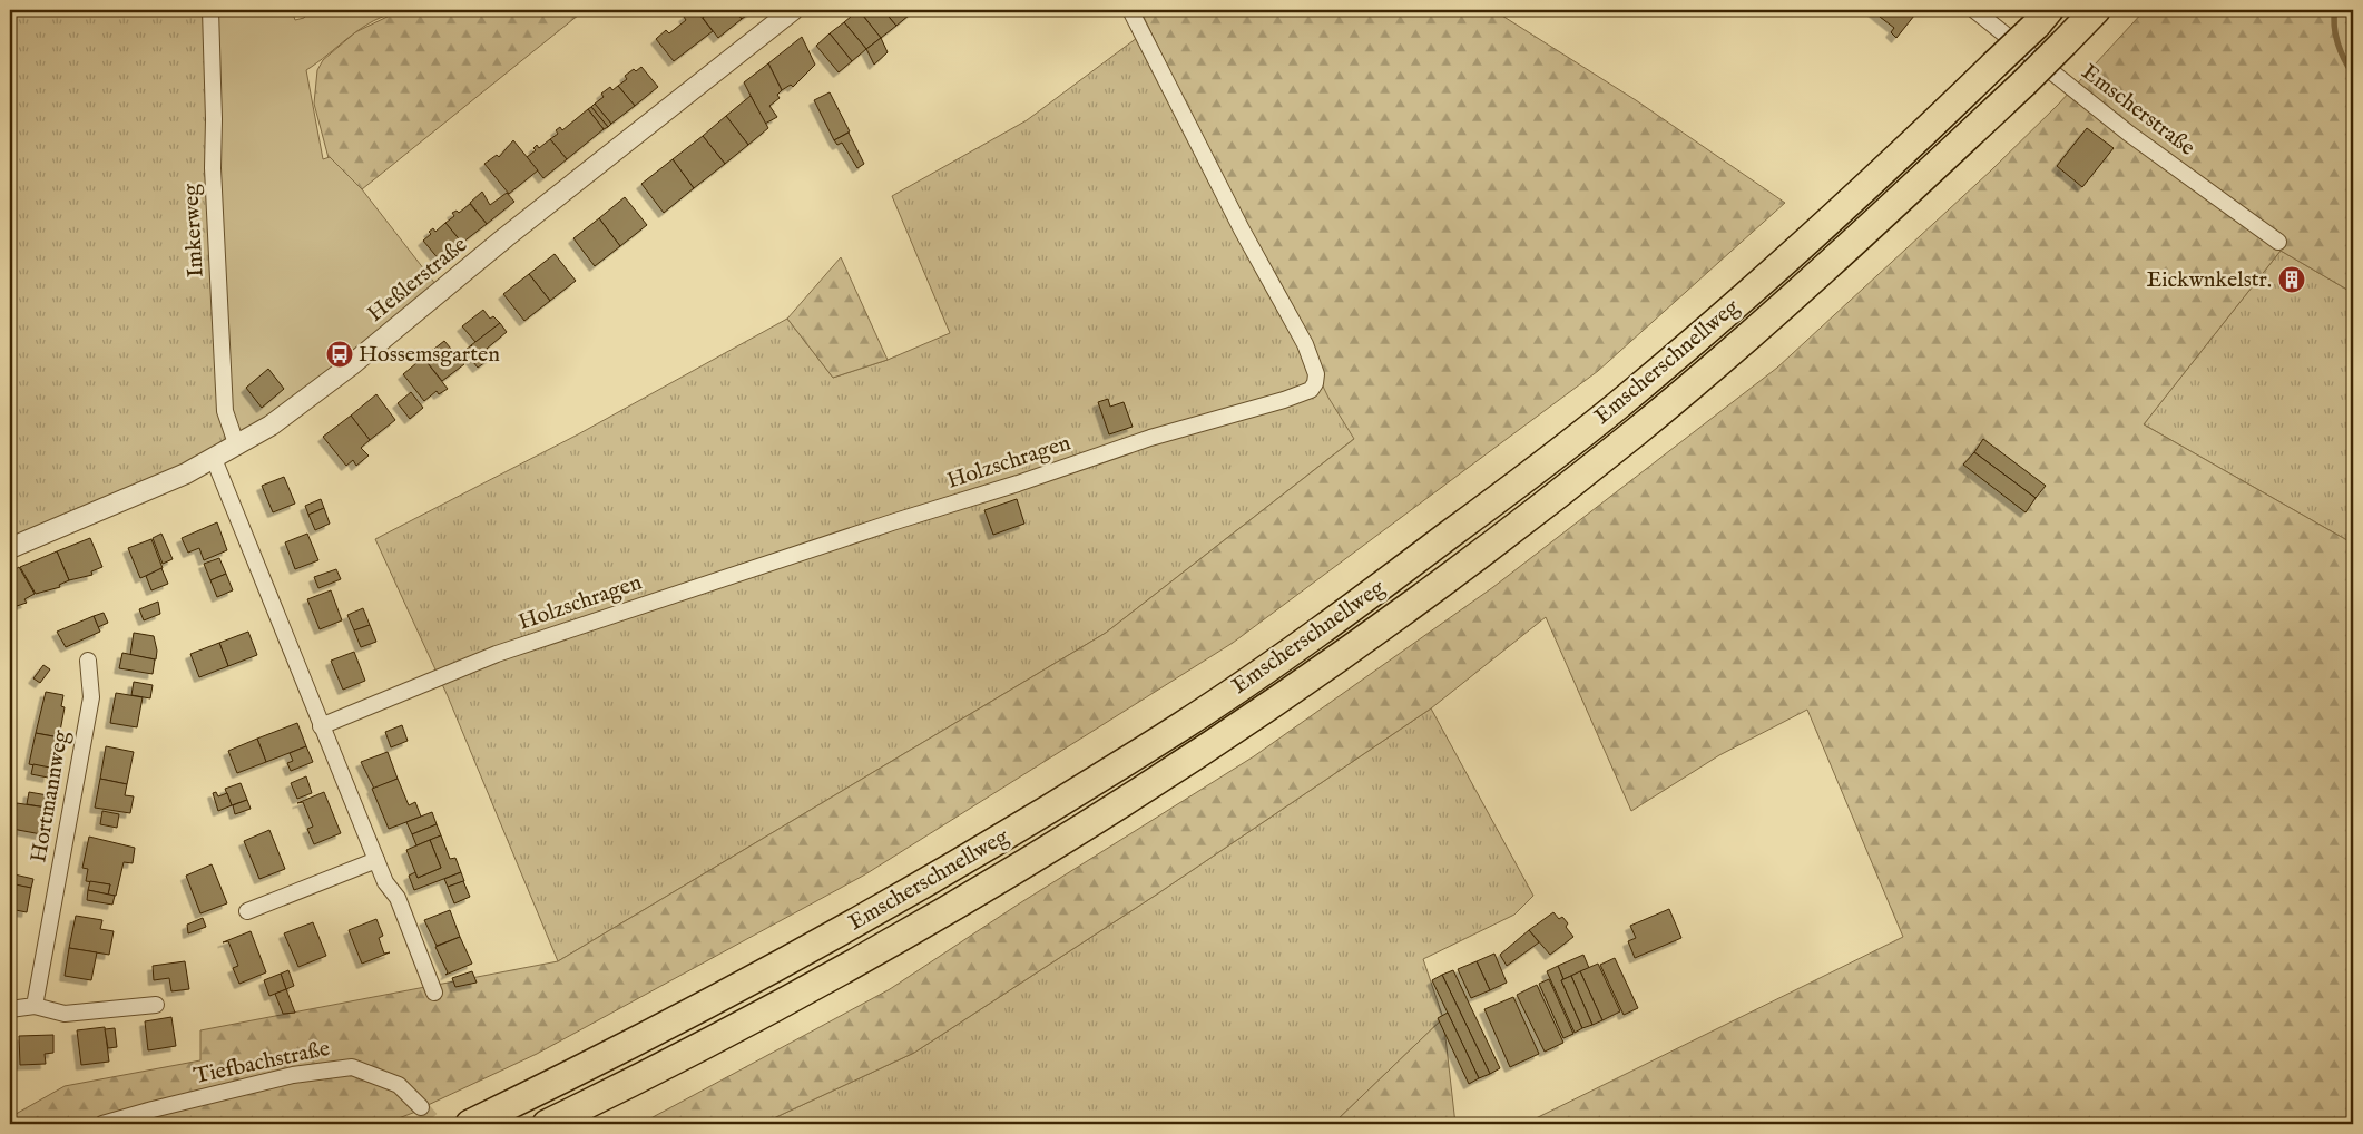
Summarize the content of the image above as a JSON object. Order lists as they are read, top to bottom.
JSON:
{
  "streets": {
    "highway": ["Emscherschnellweg"],
    "street": [
      "Emscherstraße",
      "Imkerweg",
      "Heßlerstraße",
      "Holzschragen",
      "Hortmannweg",
      "Tiefbachstraße"
    ]
  },
  "crossings": [
    ["Imkerweg", "Heßlerstraße"]
  ],
  "places": {
    "building": ["Eickwnkelstr."],
    "bus stop": ["Hossemsgarten"]
  }
}
